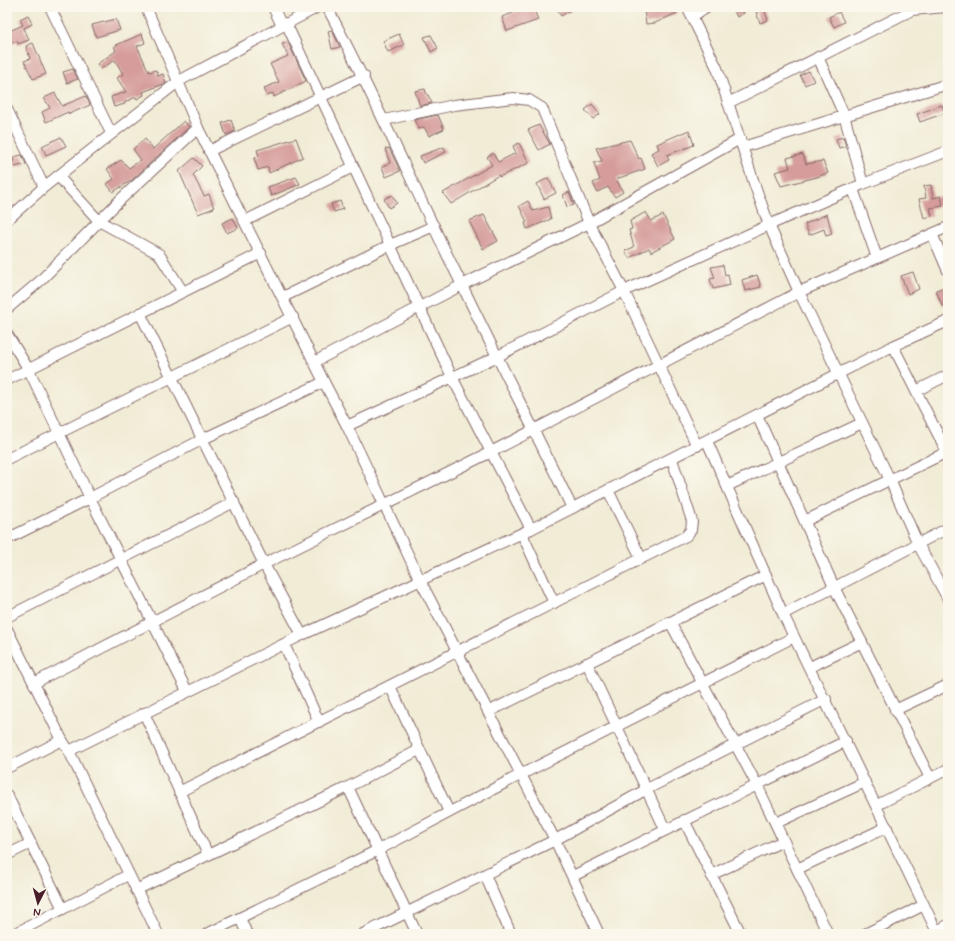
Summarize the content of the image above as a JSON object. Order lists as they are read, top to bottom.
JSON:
{
  "north": "bottom"
}
